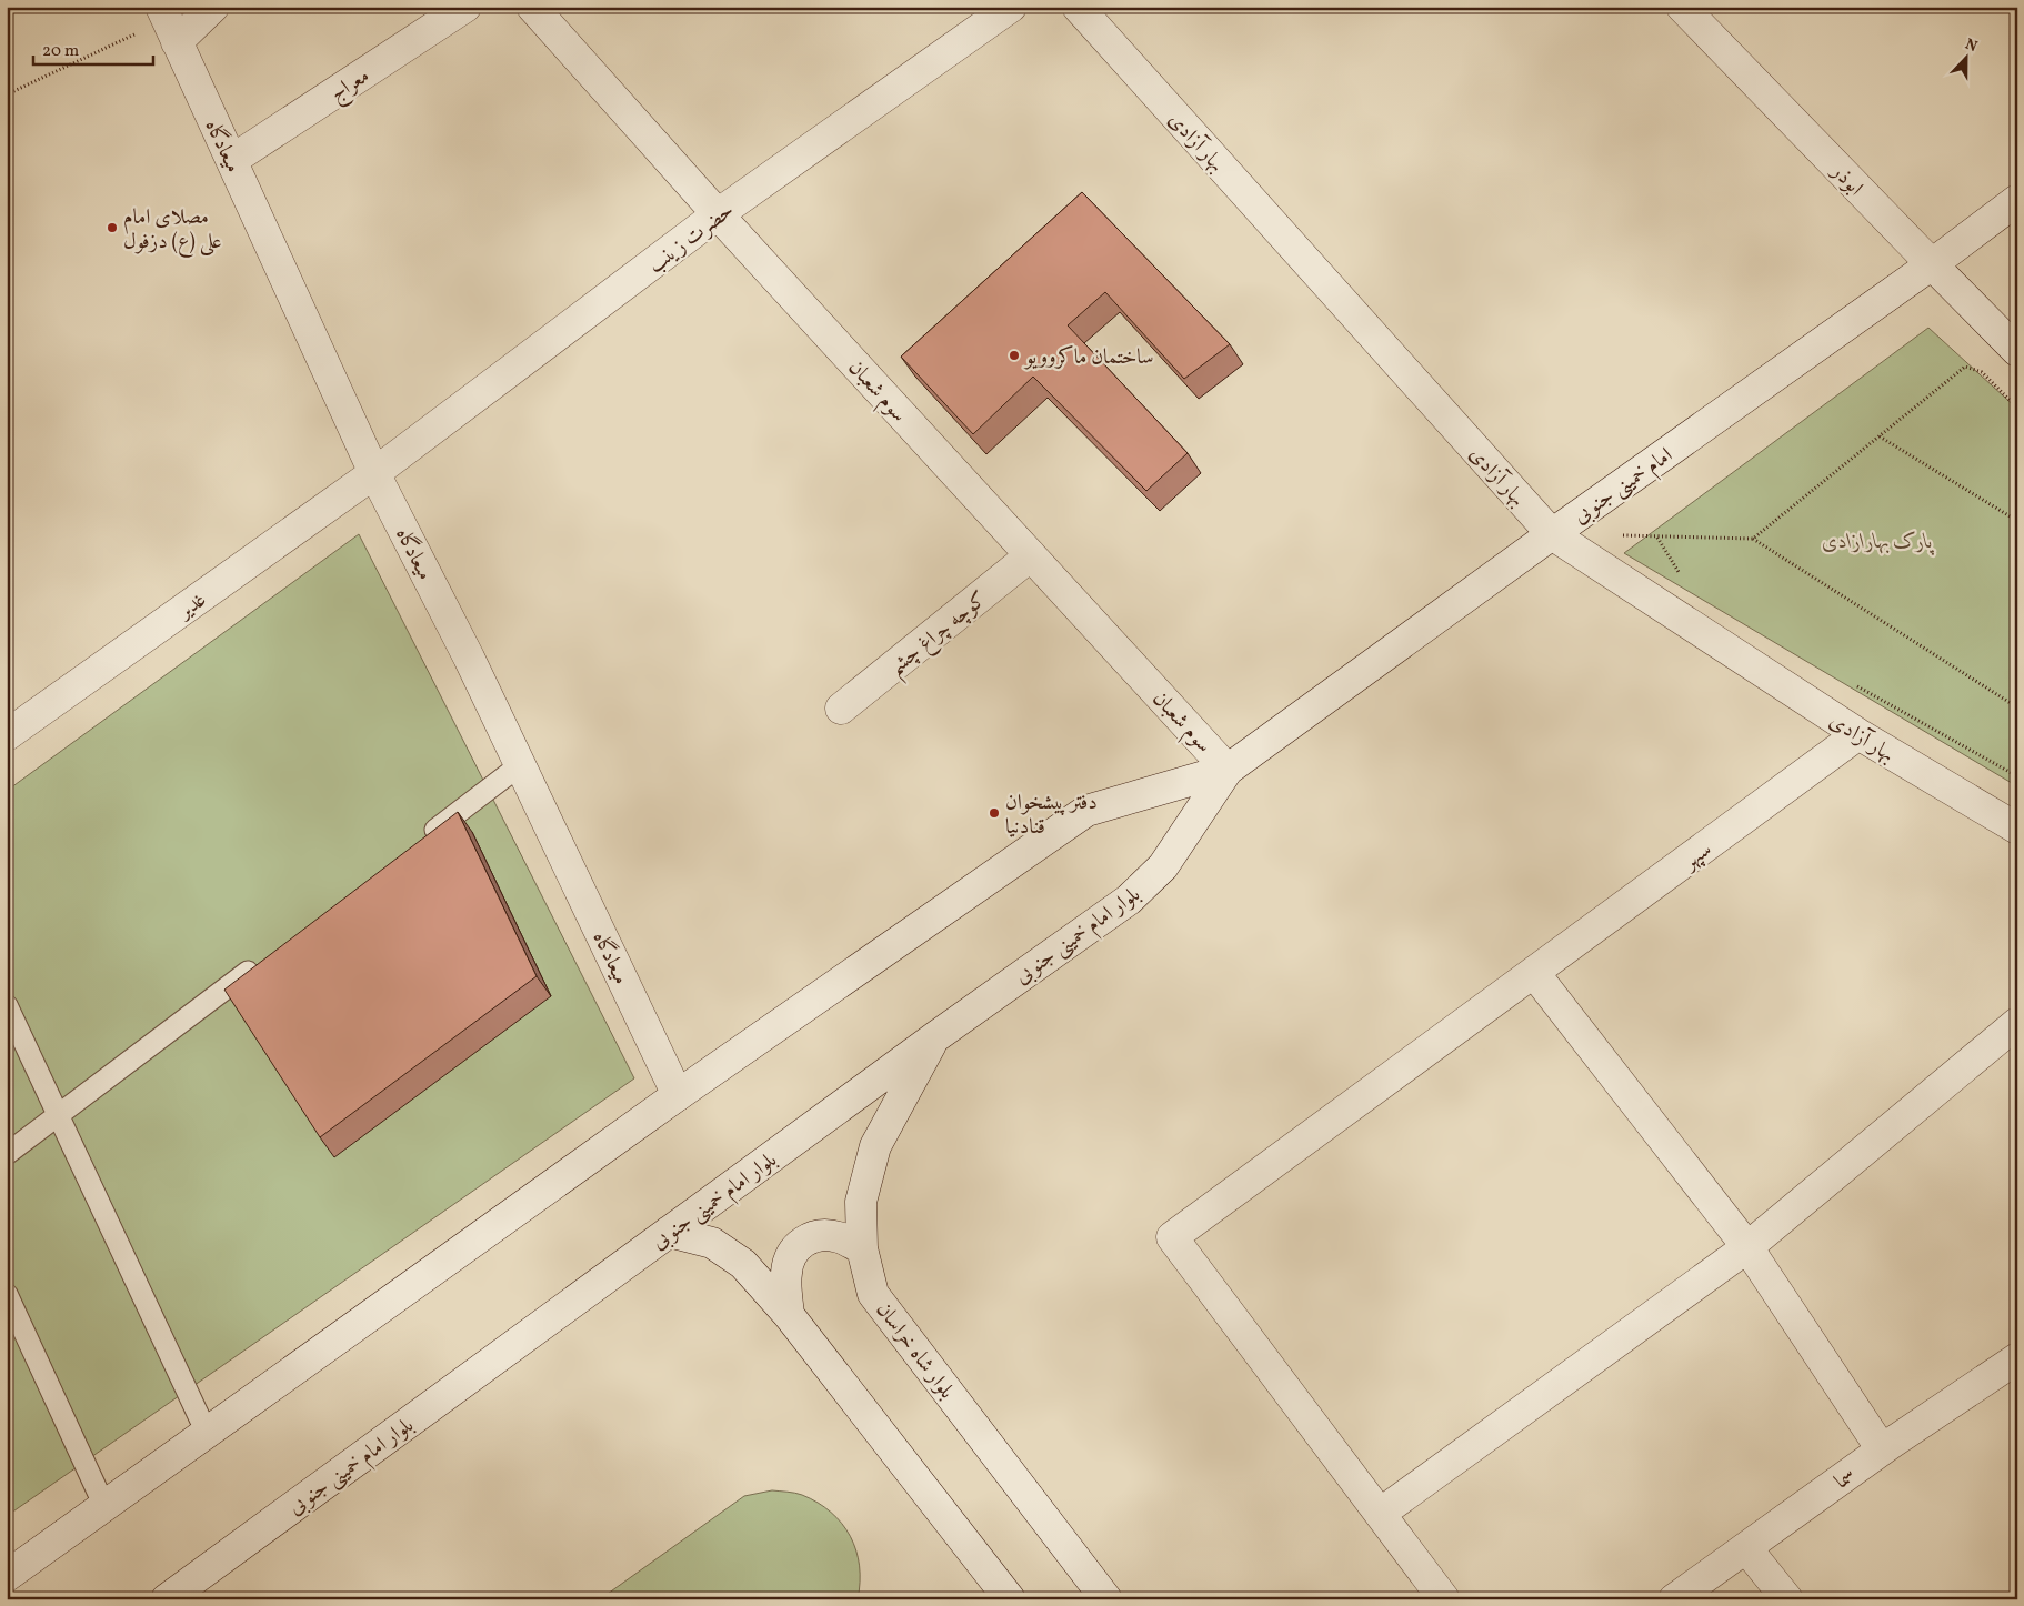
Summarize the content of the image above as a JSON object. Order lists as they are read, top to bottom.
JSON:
{
  "streets": {
    "street": [
      "معراج",
      "بهار آزادی",
      "میعادگاه",
      "ابوذر",
      "حضرت زینب",
      "سوم شعبان",
      "امام خمینی جنوبی",
      "غدیر",
      "کوچه چراغ چشم",
      "سپهر",
      "بلوار امام خمینی جنوبی",
      "بلوار شاه خراسان",
      "سما"
    ]
  },
  "crossings": [
    ["معراج", "میعادگاه"],
    ["بهار آزادی", "امام خمینی جنوبی"],
    ["بهار آزادی", "سپهر"],
    ["میعادگاه", "حضرت زینب"],
    ["میعادگاه", "غدیر"],
    ["ابوذر", "امام خمینی جنوبی"],
    ["حضرت زینب", "سوم شعبان"],
    ["حضرت زینب", "غدیر"],
    ["سوم شعبان", "امام خمینی جنوبی"],
    ["سوم شعبان", "کوچه چراغ چشم"],
    ["سوم شعبان", "بلوار امام خمینی جنوبی"],
    ["امام خمینی جنوبی", "بلوار امام خمینی جنوبی"],
    ["بلوار امام خمینی جنوبی", "بلوار شاه خراسان"]
  ],
  "parks": ["پارک بهارازادی"],
  "places": ["مصلای امام علی (ع) دزفول", "ساختمان ماکروویو", "دفتر پیشخوان قنادنیا"],
  "scale_bar": "20 m",
  "north": "top"
}
